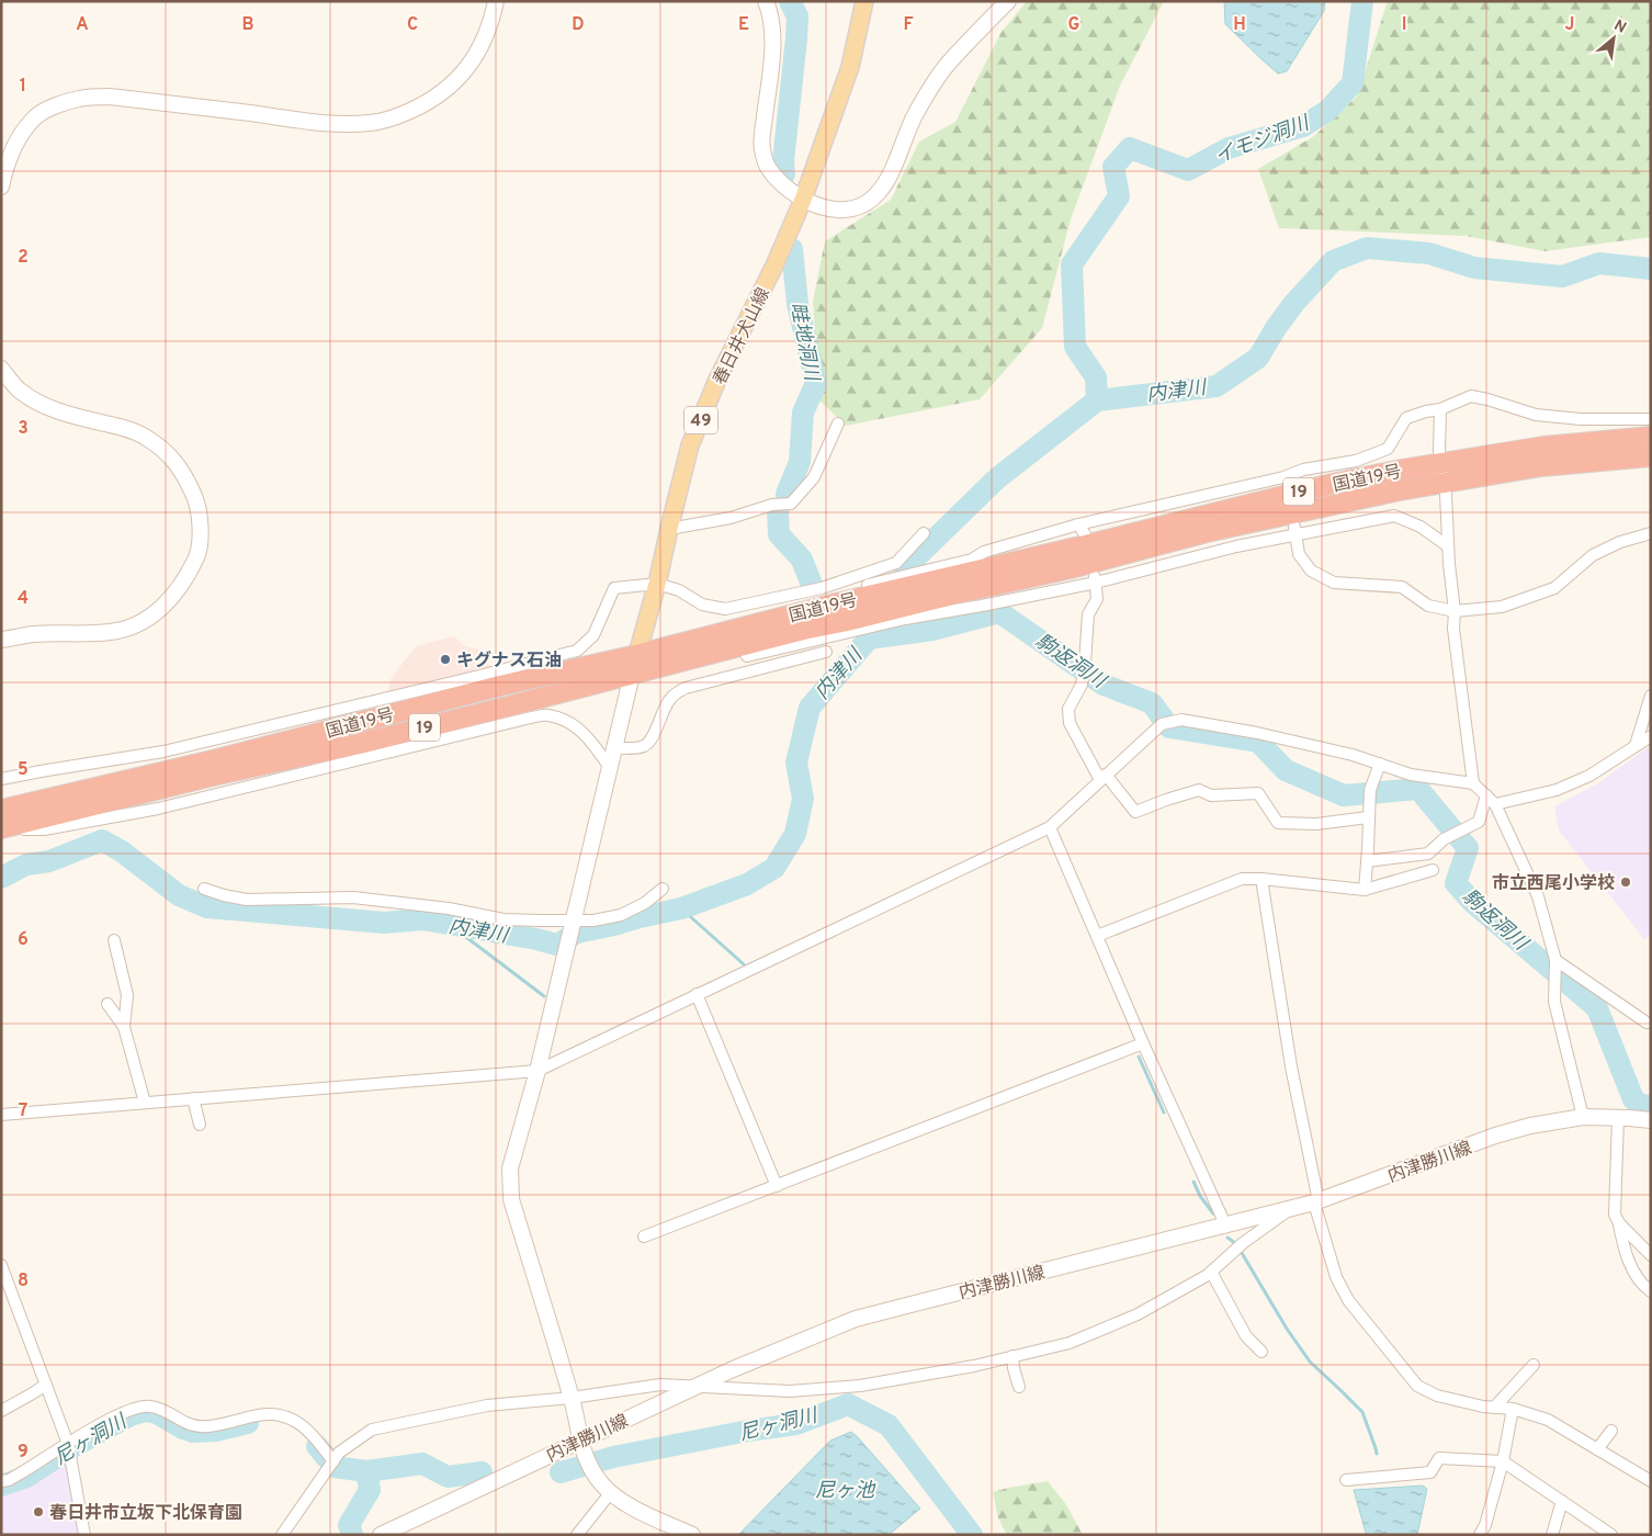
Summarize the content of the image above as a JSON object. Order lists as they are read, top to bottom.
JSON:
{
  "streets": {
    "highway": ["国道19号", "19"],
    "main road": ["春日井犬山線", "49"],
    "street": ["内津勝川線"]
  },
  "crossings": [
    ["春日井犬山線", "国道19号"]
  ],
  "water": [
    "イモジ洞川",
    "畦地洞川",
    "内津川",
    "駒返洞川",
    "尼ヶ洞川",
    "尼ヶ池"
  ],
  "places": ["キグナス石油", "市立西尾小学校", "春日井市立坂下北保育園"],
  "north": "top right",
  "grid": {
    "columns": [
      "A",
      "B",
      "C",
      "D",
      "E",
      "F",
      "G",
      "H",
      "I",
      "J"
    ],
    "rows": [
      "1",
      "2",
      "3",
      "4",
      "5",
      "6",
      "7",
      "8",
      "9"
    ]
  }
}
